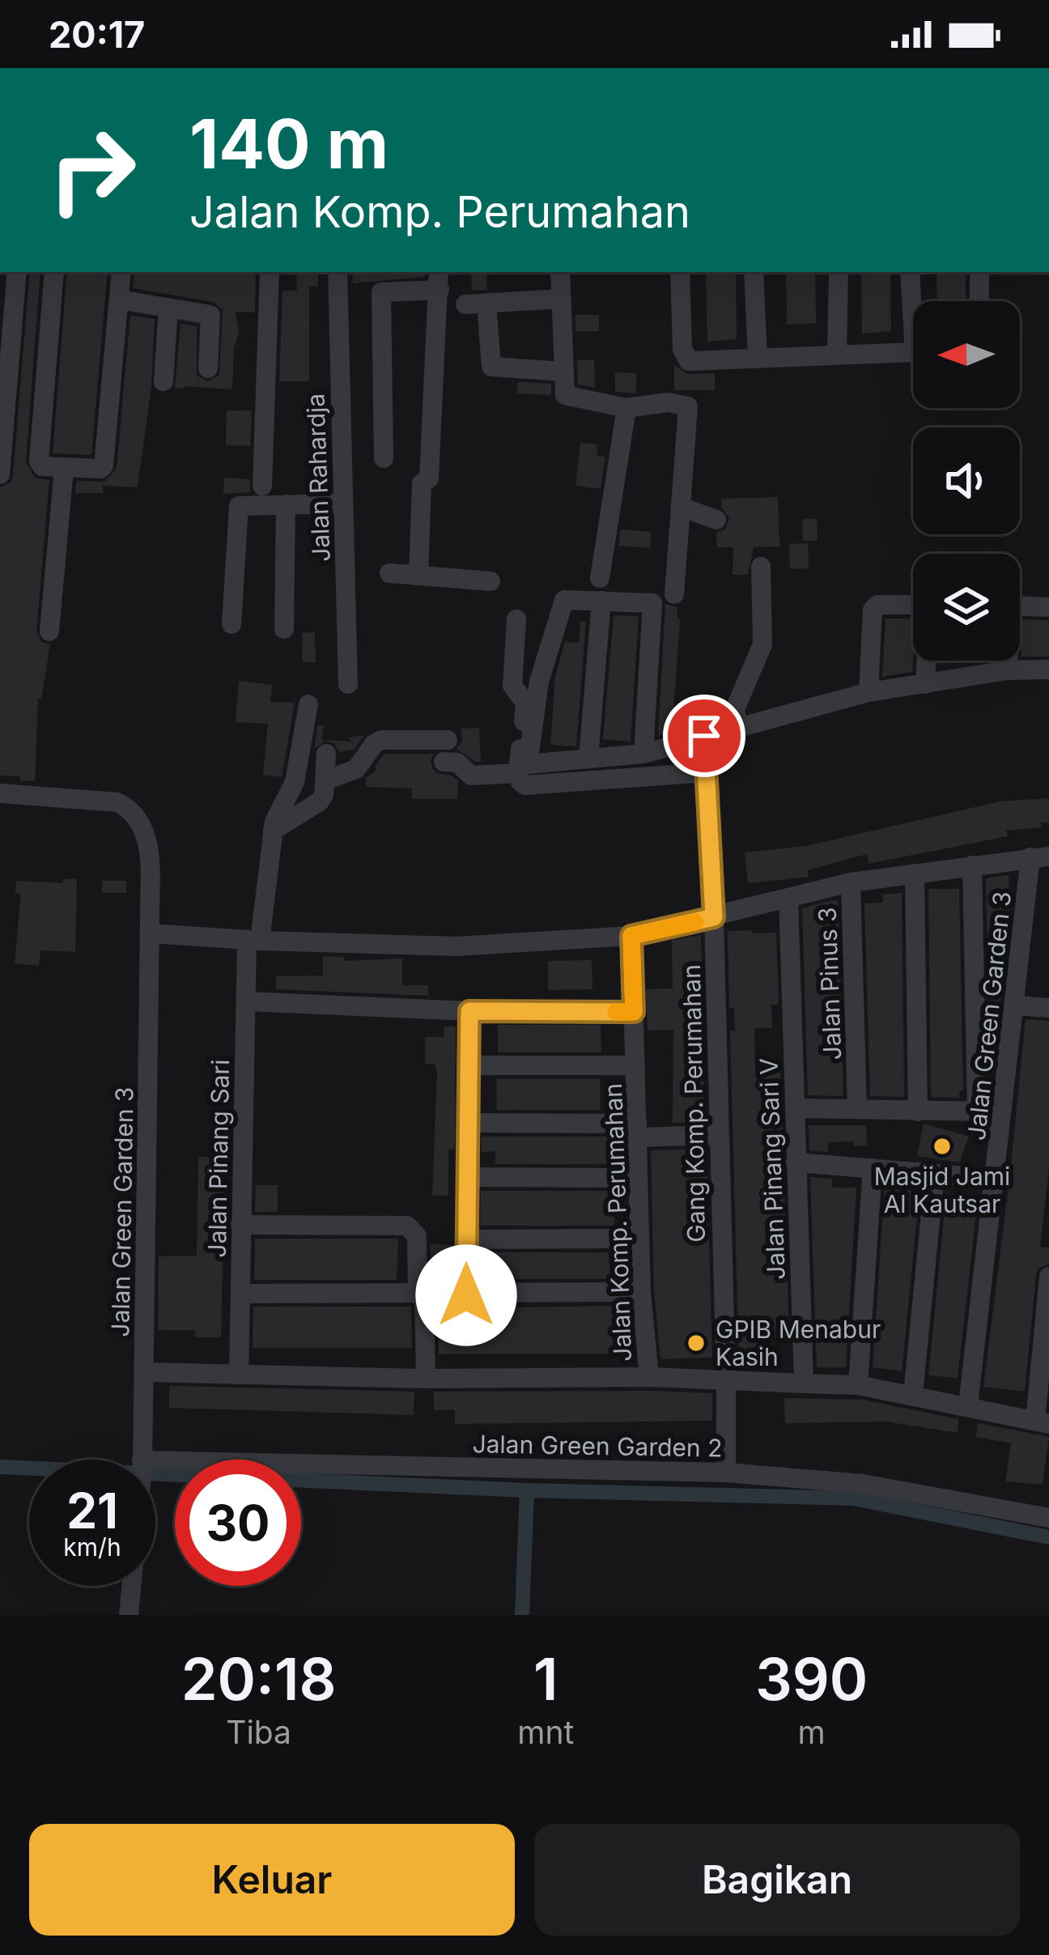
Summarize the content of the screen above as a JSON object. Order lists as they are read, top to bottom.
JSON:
{
  "streets": {
    "street": [
      "Jalan Rahardja",
      "Jalan Pinus 3",
      "Jalan Green Garden 3",
      "Gang Komp. Perumahan",
      "Jalan Pinang Sari",
      "Jalan Pinang Sari V",
      "Jalan Komp. Perumahan",
      "Jalan Green Garden 2"
    ]
  },
  "crossings": [
    ["Jalan Pinus 3", "Jalan Green Garden 3"],
    ["Jalan Pinus 3", "Gang Komp. Perumahan"],
    ["Jalan Pinus 3", "Jalan Pinang Sari"],
    ["Jalan Pinus 3", "Jalan Pinang Sari V"],
    ["Jalan Pinus 3", "Jalan Komp. Perumahan"],
    ["Gang Komp. Perumahan", "Jalan Green Garden 2"]
  ],
  "places": ["Masjid Jami Al Kautsar", "GPIB Menabur Kasih"],
  "north": "left",
  "page": {
    "status": "20:17",
    "turn": ["140 m", "Jalan Komp. Perumahan"],
    "speed": "21 km/h",
    "limit": "30",
    "eta": [
      "20:18",
      "Tiba",
      "1",
      "mnt",
      "390",
      "m"
    ],
    "buttons": ["Keluar", "Bagikan"]
  }
}
